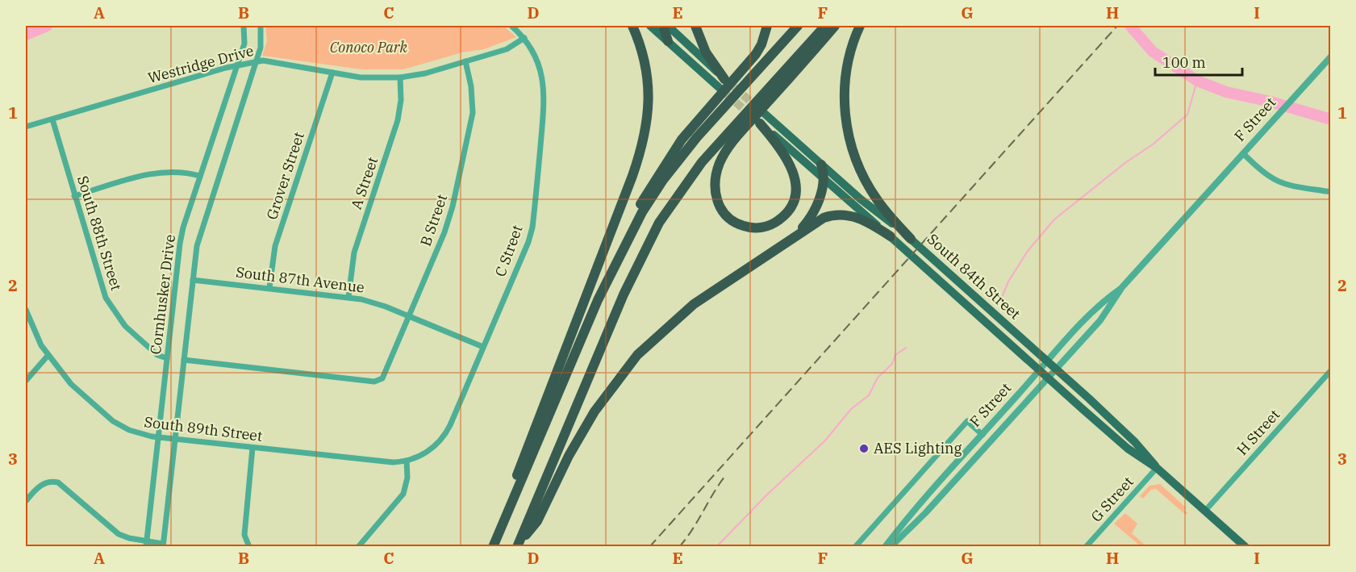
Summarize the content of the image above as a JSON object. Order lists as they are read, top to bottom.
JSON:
{
  "streets": {
    "main road": ["South 84th Street"],
    "street": [
      "Westridge Drive",
      "F Street",
      "Grover Street",
      "A Street",
      "B Street",
      "South 88th Street",
      "C Street",
      "South 87th Avenue",
      "Cornhusker Drive",
      "South 89th Street",
      "H Street",
      "G Street"
    ]
  },
  "crossings": [
    ["Westridge Drive", "Grover Street"],
    ["Westridge Drive", "A Street"],
    ["Westridge Drive", "B Street"],
    ["Westridge Drive", "South 88th Street"],
    ["Westridge Drive", "C Street"],
    ["Westridge Drive", "Cornhusker Drive"],
    ["F Street", "South 84th Street"],
    ["Grover Street", "South 87th Avenue"],
    ["A Street", "South 87th Avenue"],
    ["B Street", "South 87th Avenue"],
    ["B Street", "Cornhusker Drive"],
    ["South 88th Street", "Cornhusker Drive"],
    ["C Street", "South 87th Avenue"],
    ["C Street", "South 89th Street"],
    ["South 84th Street", "H Street"],
    ["South 84th Street", "G Street"],
    ["South 87th Avenue", "Cornhusker Drive"],
    ["Cornhusker Drive", "South 89th Street"]
  ],
  "parks": ["Conoco Park"],
  "places": ["AES Lighting"],
  "scale_bar": "100 m",
  "grid": {
    "columns": [
      "A",
      "B",
      "C",
      "D",
      "E",
      "F",
      "G",
      "H",
      "I"
    ],
    "rows": ["1", "2", "3"]
  }
}
